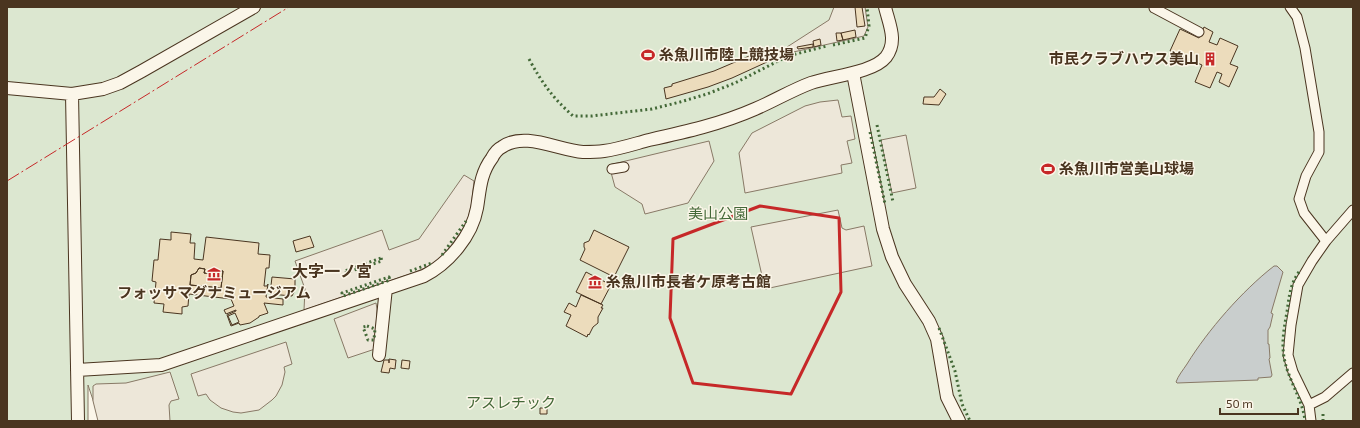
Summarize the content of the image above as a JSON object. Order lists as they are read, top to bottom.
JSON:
{
  "districts": ["大字一ノ宮"],
  "parks": ["美山公園", "アスレチック"],
  "places": {
    "sports": ["糸魚川市陸上競技場", "糸魚川市営美山球場"],
    "building": ["市民クラブハウス美山"],
    "museum": ["フォッサマグナミュージアム", "糸魚川市長者ケ原考古館"]
  },
  "scale_bar": "50 m"
}
